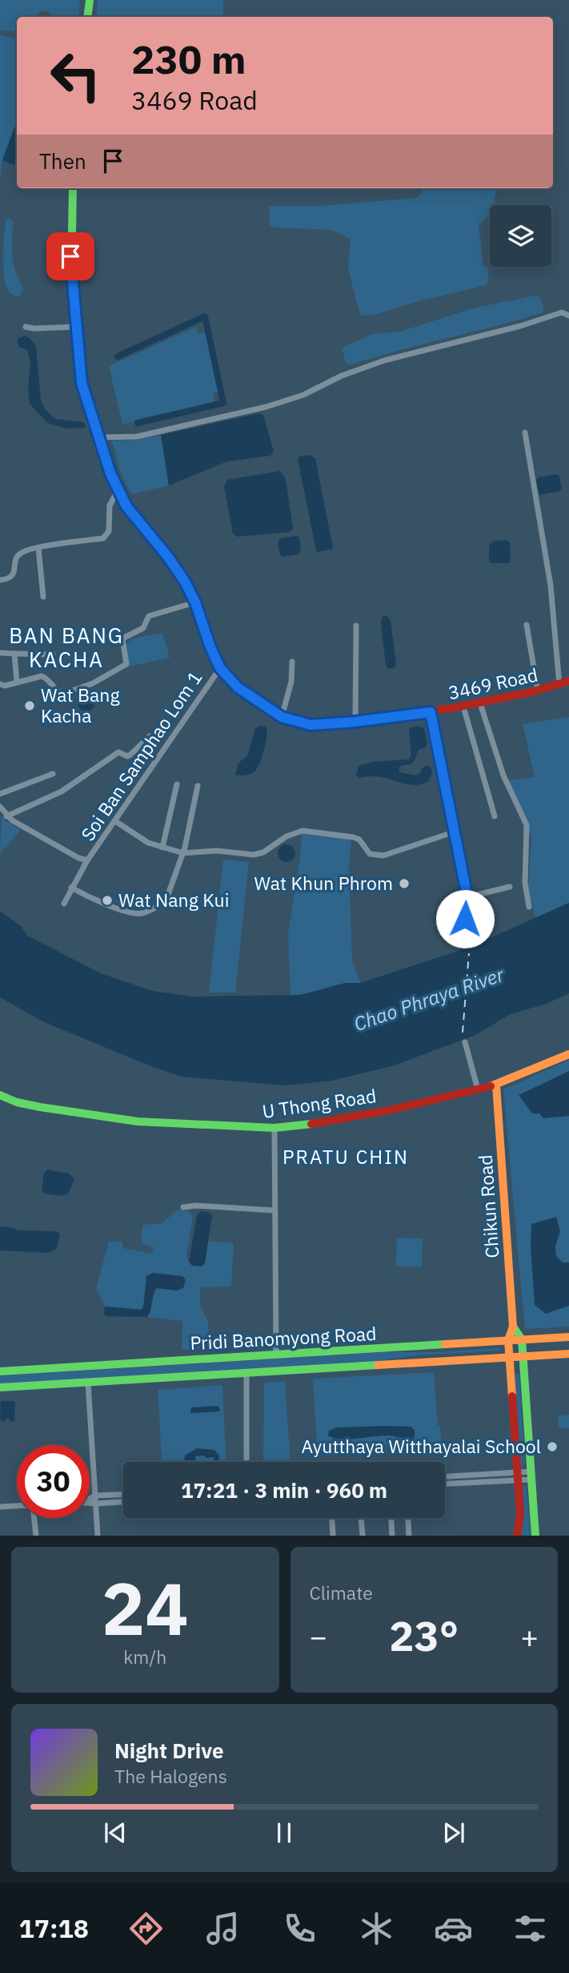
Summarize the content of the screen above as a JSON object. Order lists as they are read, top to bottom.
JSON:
{
  "streets": {
    "main road": [
      "3469 Road",
      "U Thong Road",
      "Chikun Road",
      "Pridi Banomyong Road"
    ],
    "street": ["Soi Ban Samphao Lom 1"]
  },
  "crossings": [
    ["3469 Road", "Soi Ban Samphao Lom 1"],
    ["U Thong Road", "Chikun Road"],
    ["Chikun Road", "Pridi Banomyong Road"]
  ],
  "districts": ["BAN BANG KACHA", "PRATU CHIN"],
  "water": ["Chao Phraya River"],
  "places": [
    "Wat Bang Kacha",
    "Wat Khun Phrom",
    "Wat Nang Kui",
    "Ayutthaya Witthayalai School"
  ],
  "page": {
    "turn": ["230 m", "3469 Road"],
    "then": "Then",
    "limit": "30",
    "trip": "17:21 · 3 min · 960 m",
    "tile": [
      ["24", "km/h"],
      "Climate"
    ],
    "heat": ["−", "23°", "+"],
    "song": ["Night Drive", "The Halogens"],
    "tabs": "17:18"
  }
}
